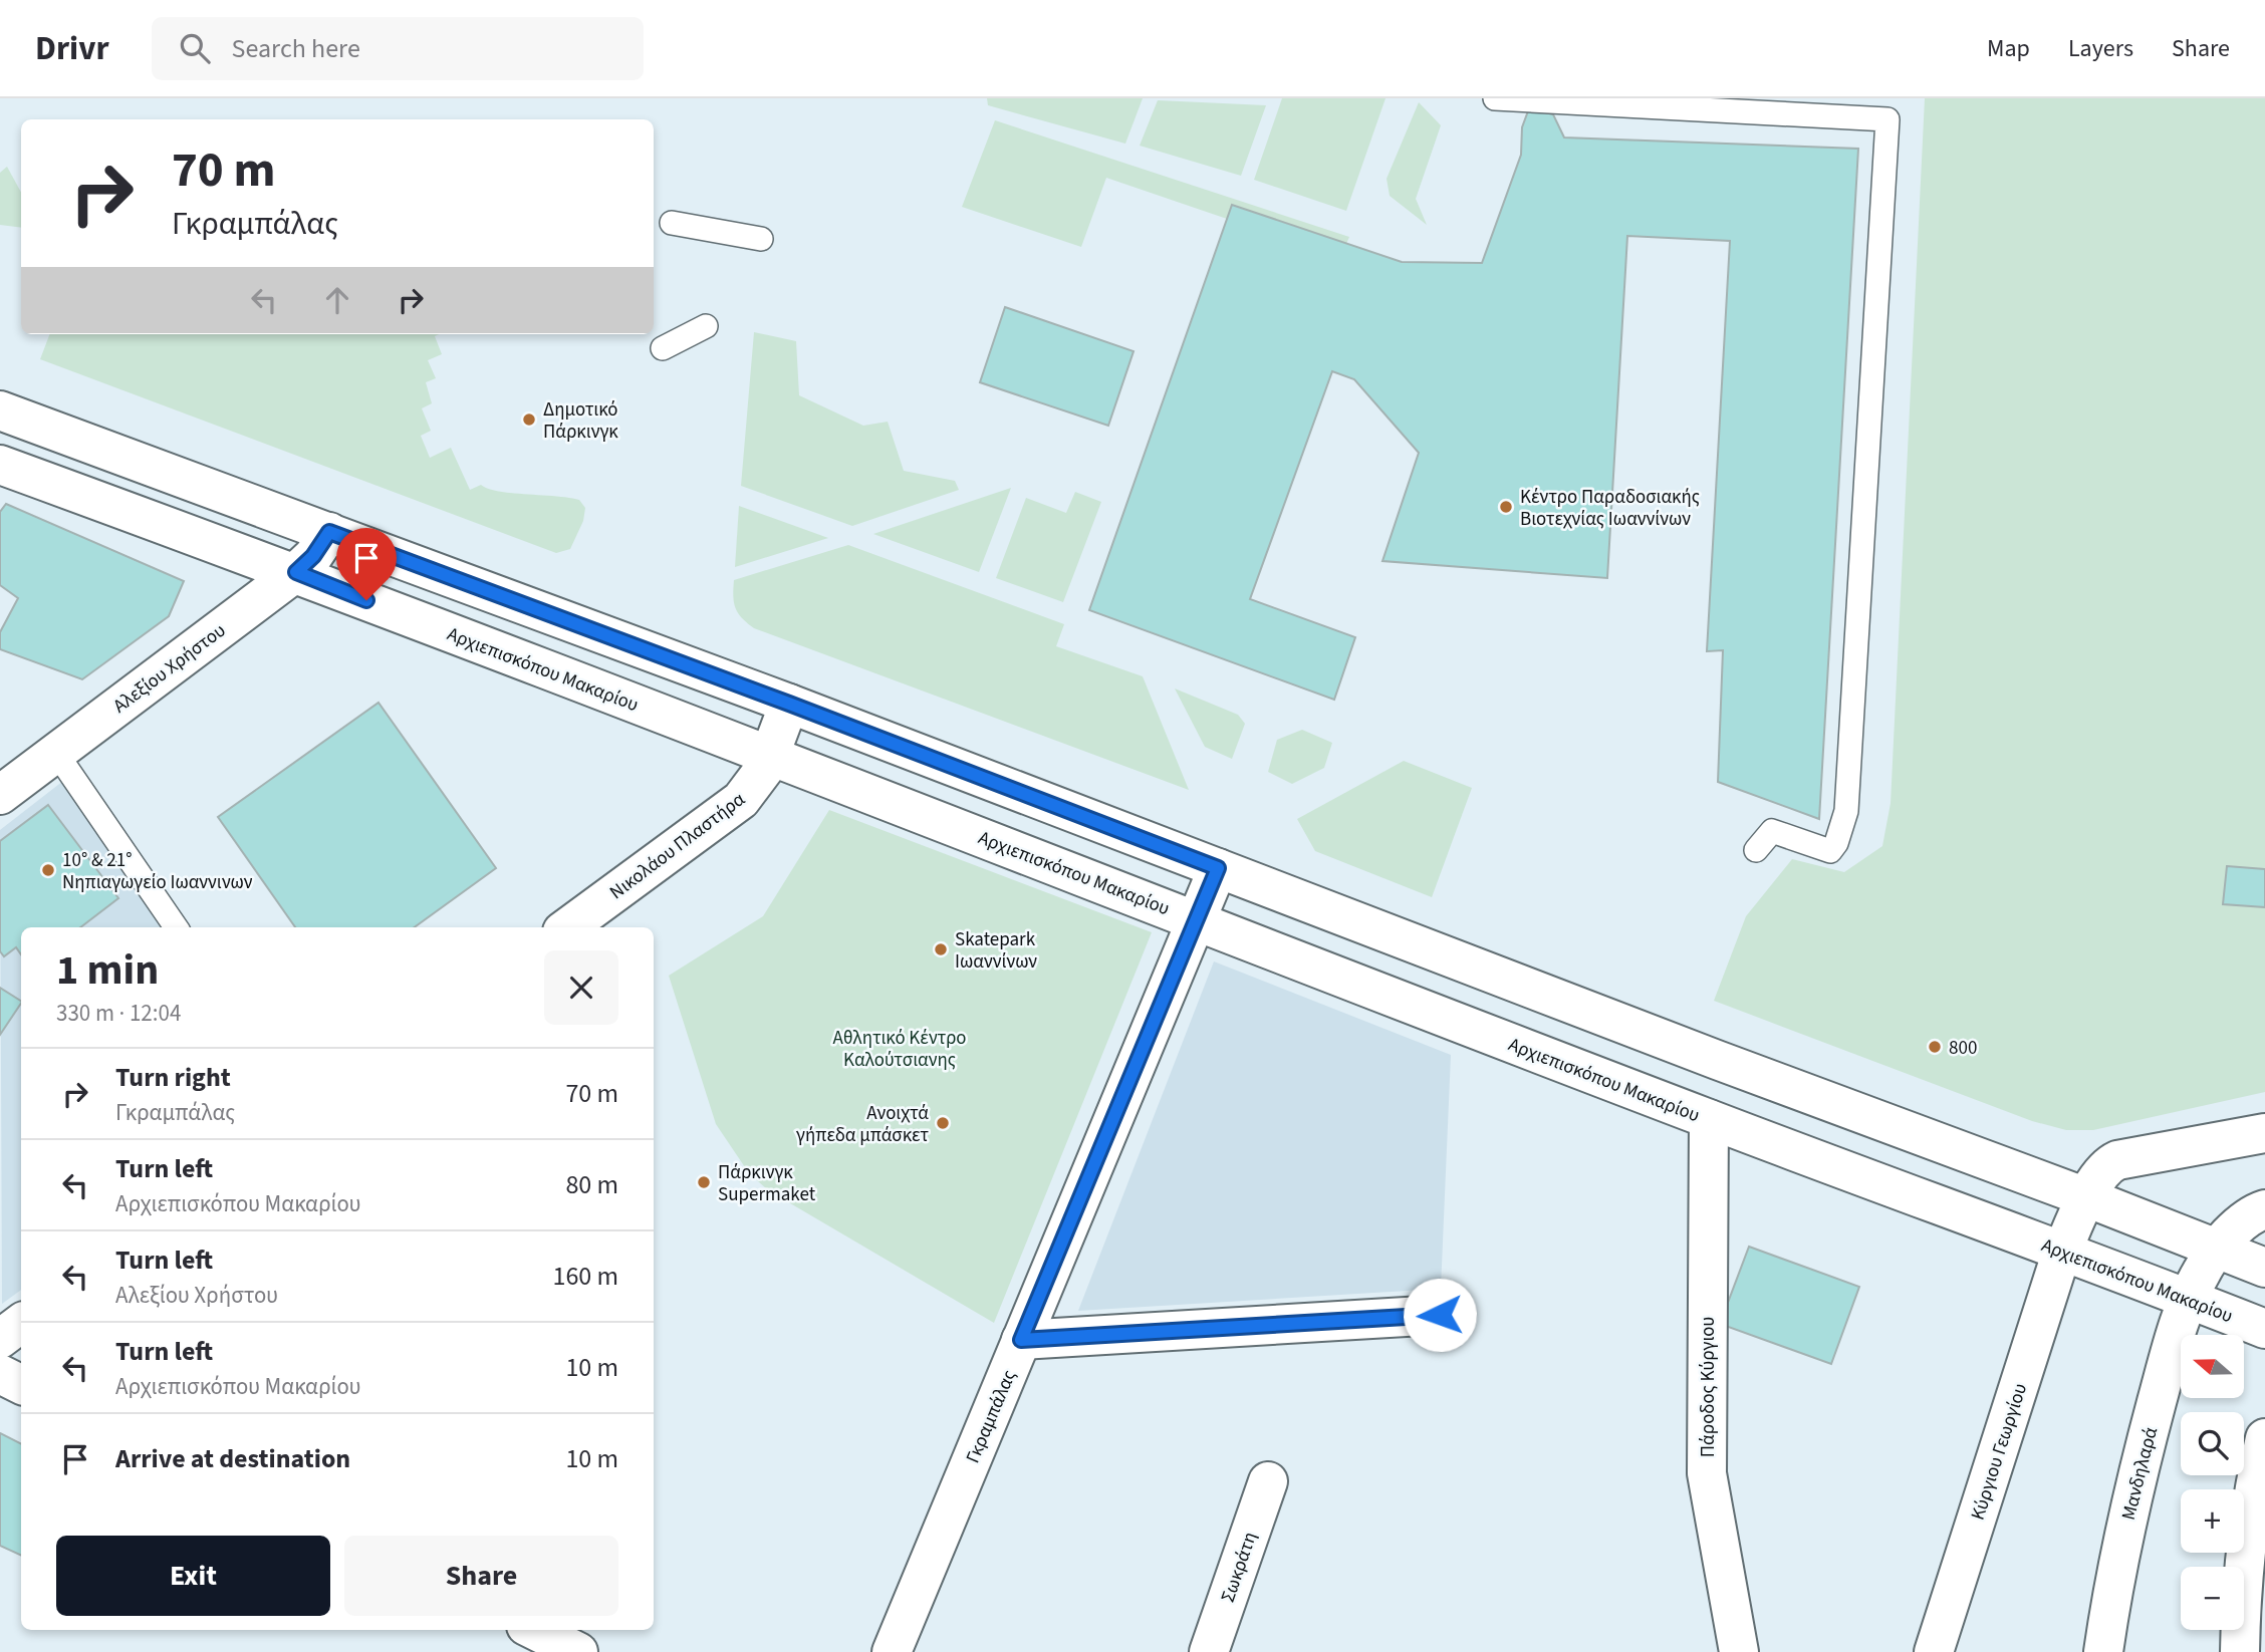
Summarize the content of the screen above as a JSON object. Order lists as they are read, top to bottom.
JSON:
{
  "streets": {
    "main road": [
      "Αλεξίου Χρήστου",
      "Αρχιεπισκόπου Μακαρίου",
      "Νικολάου Πλαστήρα",
      "Πάροδος Κύργιου",
      "Γκραμπάλας",
      "Κύργιου Γεωργίου",
      "Μανδηλαρά",
      "Σωκράτη"
    ]
  },
  "crossings": [
    ["Αλεξίου Χρήστου", "Αρχιεπισκόπου Μακαρίου"],
    ["Αρχιεπισκόπου Μακαρίου", "Νικολάου Πλαστήρα"],
    ["Αρχιεπισκόπου Μακαρίου", "Πάροδος Κύργιου"],
    ["Αρχιεπισκόπου Μακαρίου", "Γκραμπάλας"],
    ["Αρχιεπισκόπου Μακαρίου", "Κύργιου Γεωργίου"],
    ["Αρχιεπισκόπου Μακαρίου", "Μανδηλαρά"]
  ],
  "parks": ["Αθλητικό Κέντρο Καλούτσιανης"],
  "places": [
    "Δημοτικό Πάρκινγκ",
    "Κέντρο Παραδοσιακής Βιοτεχνίας Ιωαννίνων",
    "10° & 21° Νηπιαγωγείο Ιωαννινων",
    "Skatepark Ιωαννίνων",
    "800",
    "Ανοιχτά γήπεδα μπάσκετ",
    "Πάρκινγκ Supermaket"
  ],
  "north": "left",
  "page": {
    "header": "Drivr",
    "search": "Search here",
    "nav": ["Map", "Layers", "Share"],
    "turn": ["70 m", "Γκραμπάλας"],
    "heading": ["1 min", "330 m · 12:04"],
    "list": [
      {
        "name": "Turn right",
        "note": "Γκραμπάλας",
        "value": "70 m"
      },
      {
        "name": "Turn left",
        "note": "Αρχιεπισκόπου Μακαρίου",
        "value": "80 m"
      },
      {
        "name": "Turn left",
        "note": "Αλεξίου Χρήστου",
        "value": "160 m"
      },
      {
        "name": "Turn left",
        "note": "Αρχιεπισκόπου Μακαρίου",
        "value": "10 m"
      },
      {
        "name": "Arrive at destination",
        "value": "10 m"
      }
    ],
    "map_buttons": ["+", "−"],
    "buttons": ["Exit", "Share"]
  }
}
